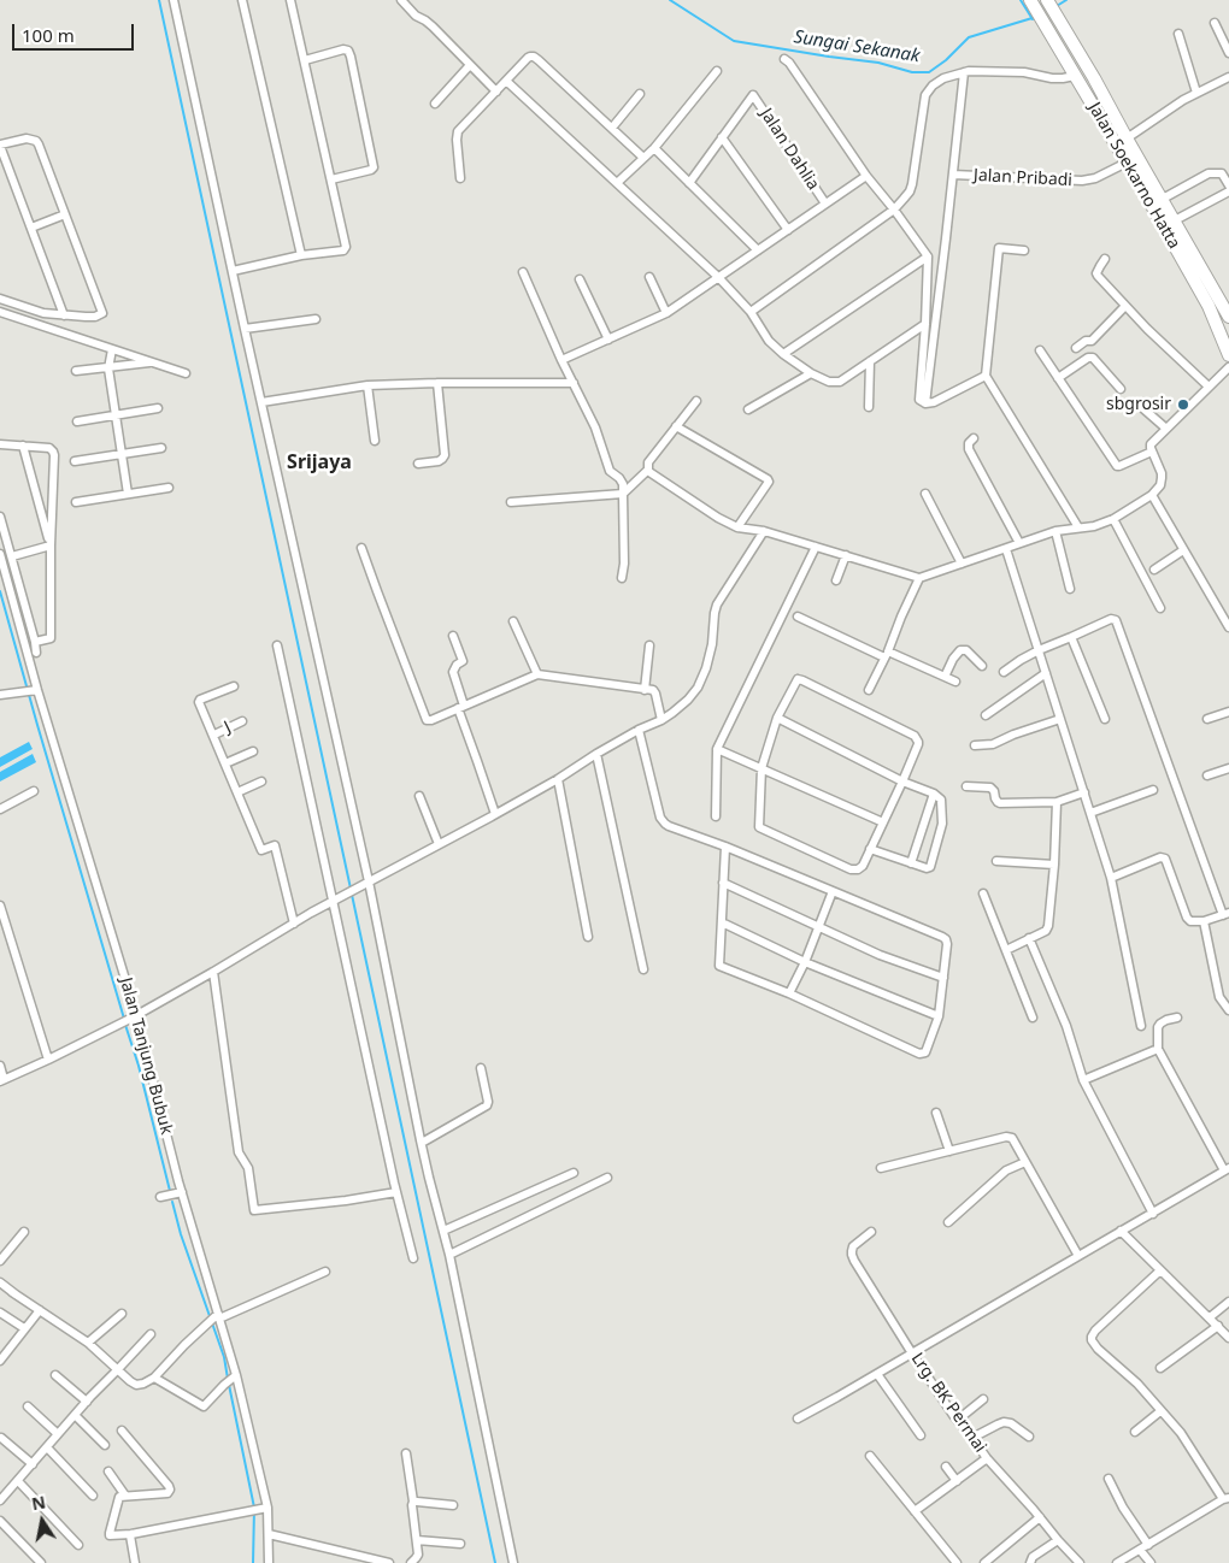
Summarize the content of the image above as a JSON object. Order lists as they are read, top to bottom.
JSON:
{
  "streets": {
    "highway": ["Jalan Soekarno Hatta"],
    "street": [
      "Jalan Dahlia",
      "Jalan Pribadi",
      "J",
      "Jalan Tanjung Bubuk",
      "Lrg. BK Permai"
    ]
  },
  "crossings": [
    ["Jalan Soekarno Hatta", "Jalan Pribadi"]
  ],
  "districts": ["Srijaya"],
  "water": ["Sungai Sekanak"],
  "places": ["sbgrosir"],
  "scale_bar": "100 m",
  "north": "top"
}
